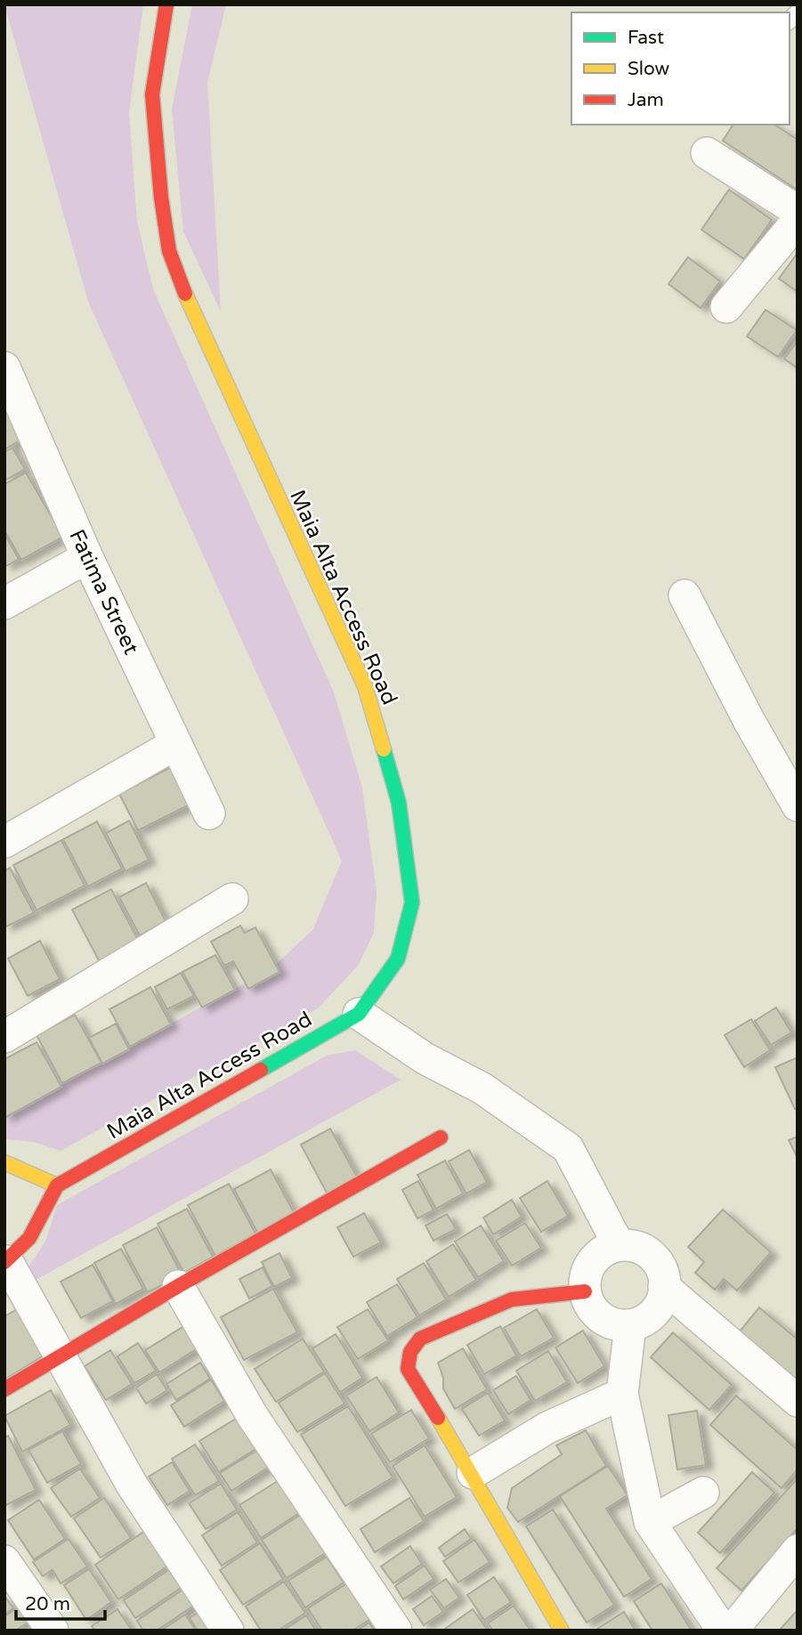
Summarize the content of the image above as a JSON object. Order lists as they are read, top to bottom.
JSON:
{
  "streets": {
    "street": ["Fatima Street", "Maia Alta Access Road"]
  },
  "legend": ["Fast", "Slow", "Jam"],
  "scale_bar": "20 m"
}
